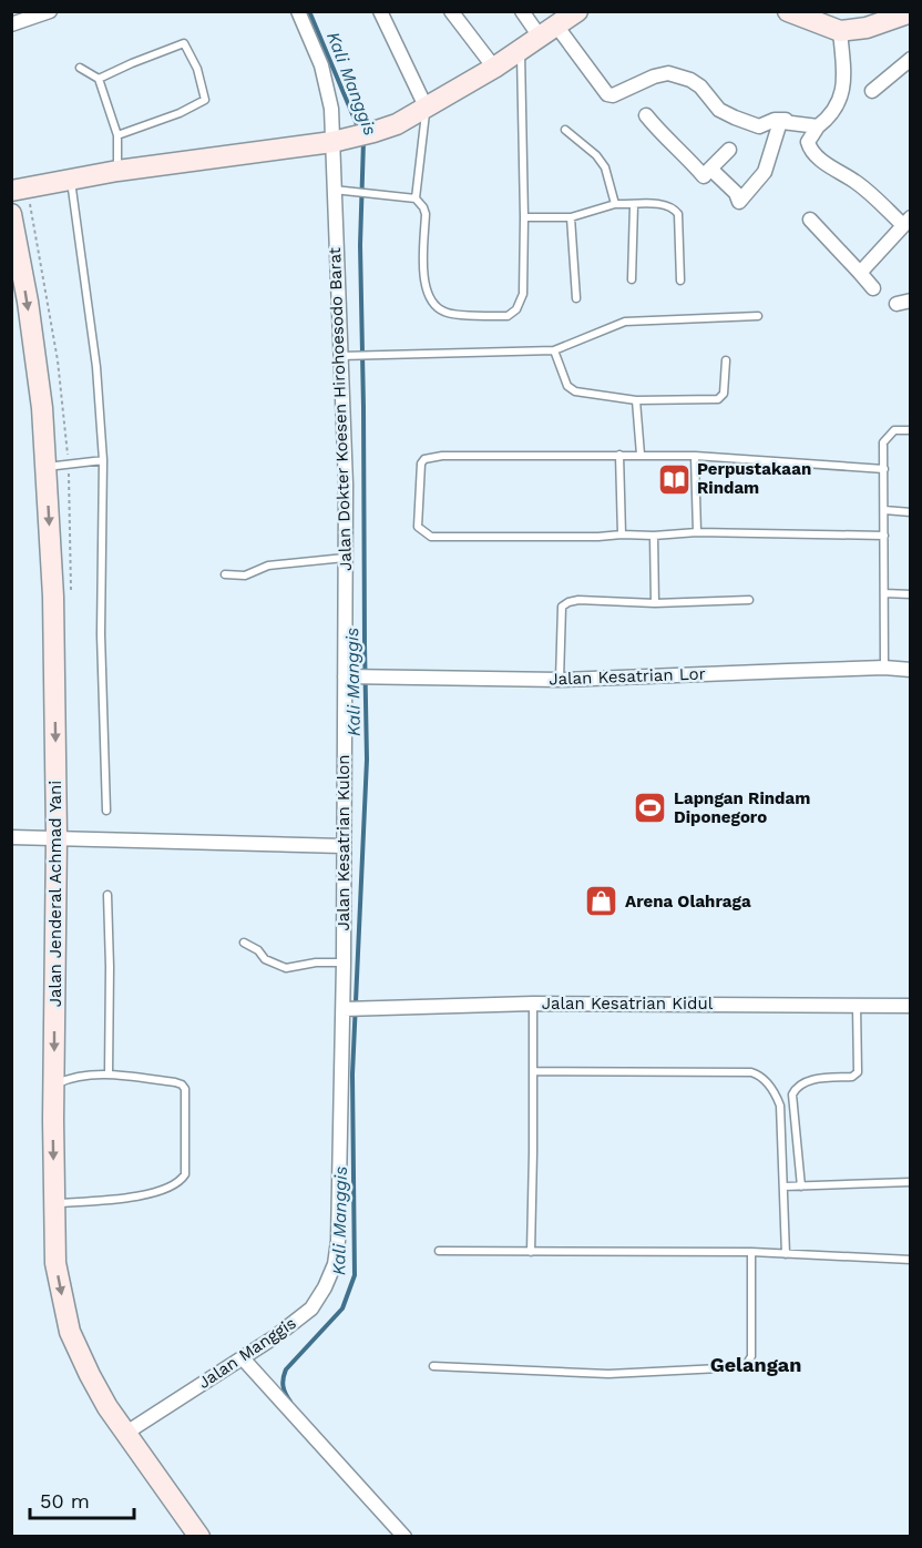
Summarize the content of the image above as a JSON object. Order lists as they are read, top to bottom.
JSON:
{
  "streets": {
    "main road": ["Jalan Jenderal Achmad Yani"],
    "street": [
      "Jalan Dokter Koesen Hirohoesodo Barat",
      "Jalan Kesatrian Lor",
      "Jalan Kesatrian Kulon",
      "Jalan Kesatrian Kidul",
      "Jalan Manggis"
    ]
  },
  "crossings": [
    ["Jalan Dokter Koesen Hirohoesodo Barat", "Jalan Kesatrian Lor"],
    ["Jalan Dokter Koesen Hirohoesodo Barat", "Jalan Kesatrian Kulon"],
    ["Jalan Kesatrian Lor", "Jalan Kesatrian Kulon"],
    ["Jalan Kesatrian Kulon", "Jalan Kesatrian Kidul"],
    ["Jalan Kesatrian Kulon", "Jalan Manggis"],
    ["Jalan Jenderal Achmad Yani", "Jalan Manggis"],
    ["Jalan Kesatrian Kidul", "Jalan Manggis"]
  ],
  "one_way": ["Jalan Jenderal Achmad Yani"],
  "districts": ["Gelangan"],
  "water": ["Kali Manggis"],
  "places": {
    "library": ["Perpustakaan Rindam"],
    "sports": ["Lapngan Rindam Diponegoro"],
    "shop": ["Arena Olahraga"]
  },
  "scale_bar": "50 m"
}
